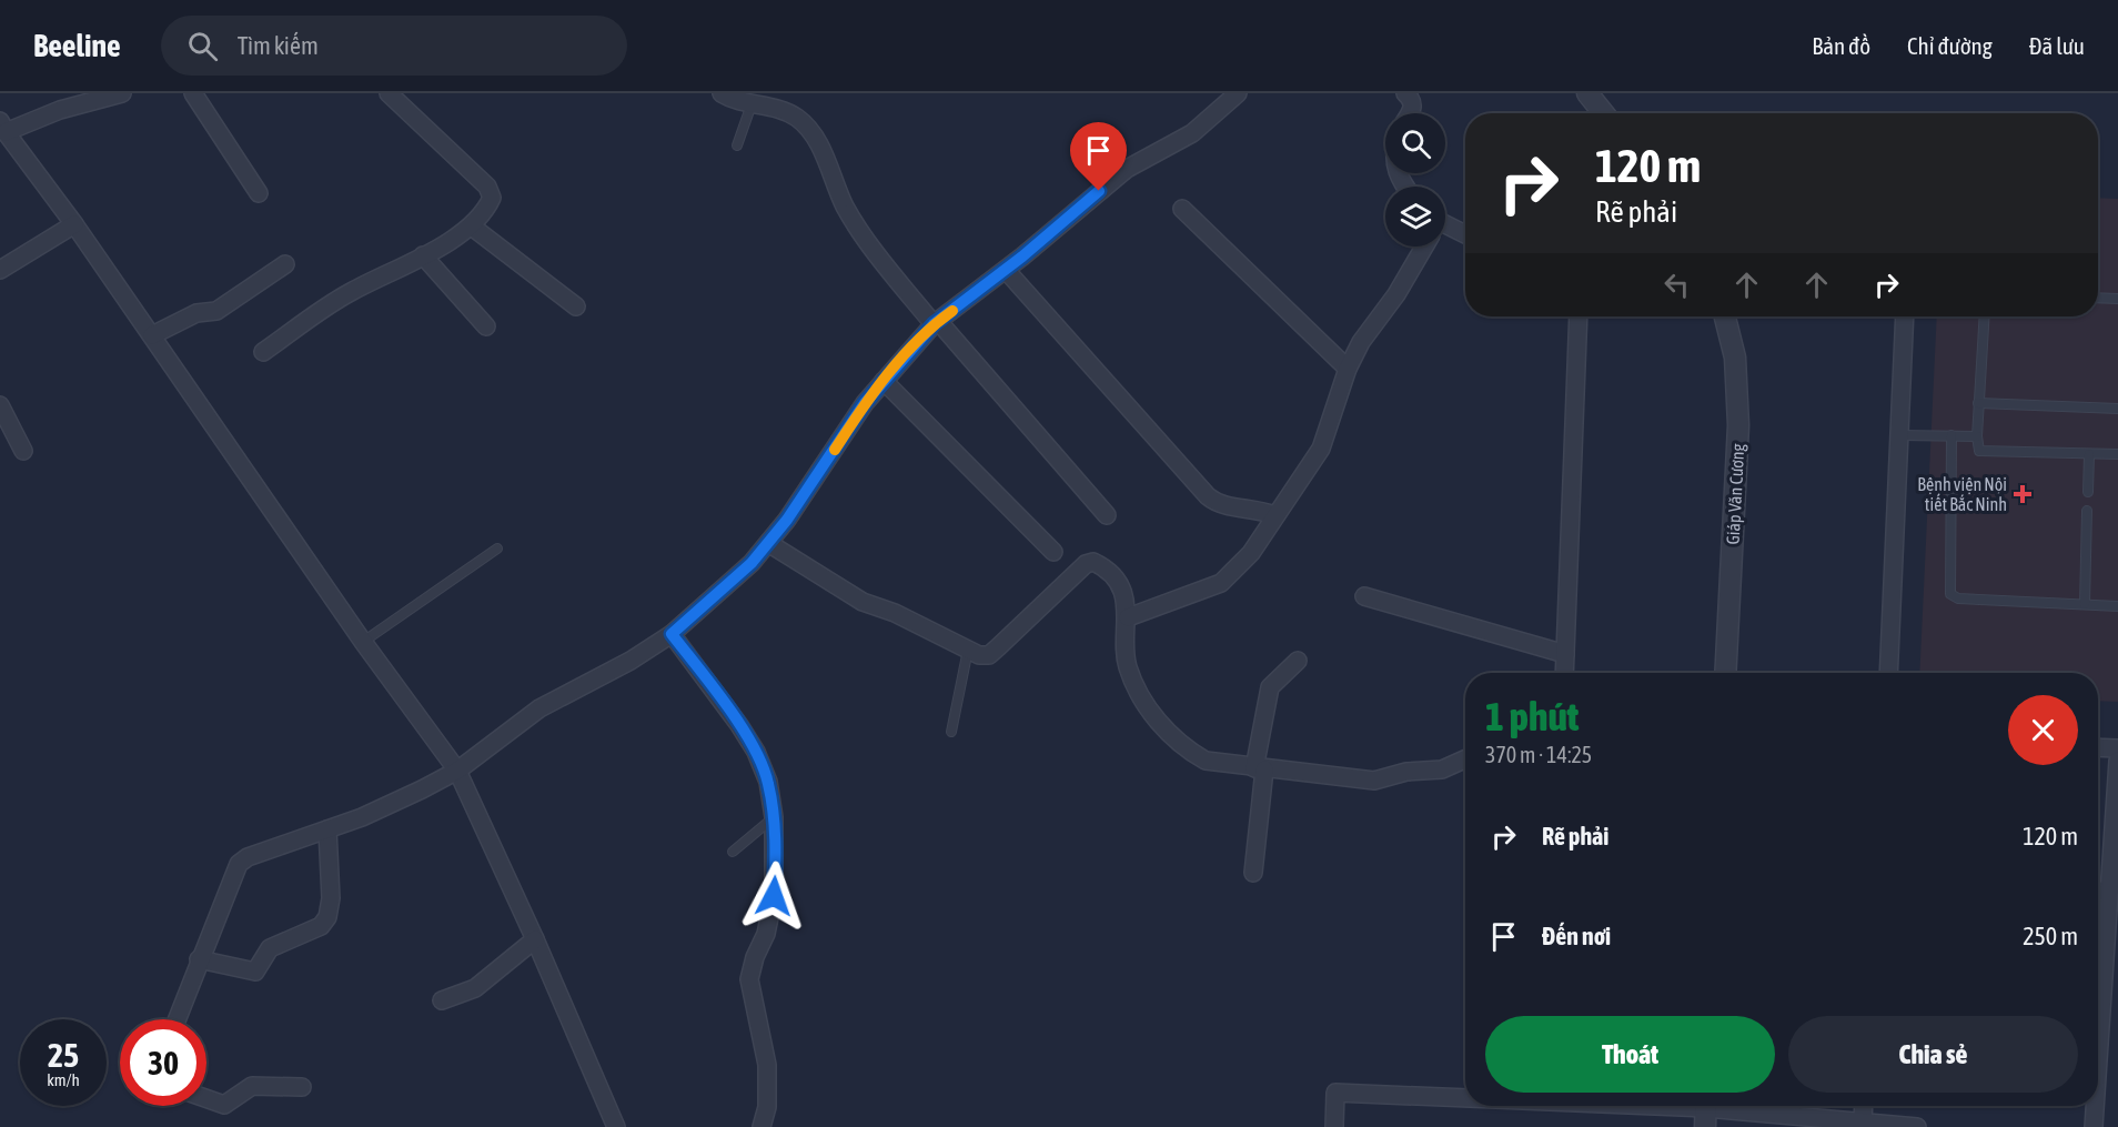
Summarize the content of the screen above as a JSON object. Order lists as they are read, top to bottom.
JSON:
{
  "streets": {
    "street": ["Giáp Văn Cương"]
  },
  "places": {
    "health": ["Bệnh viện Nội tiết Bắc Ninh"]
  },
  "page": {
    "header": "Beeline",
    "search": "Tìm kiếm",
    "nav": ["Bản đồ", "Chỉ đường", "Đã lưu"],
    "turn": ["120 m", "Rẽ phải"],
    "heading": ["1 phút", "370 m · 14:25"],
    "list": [
      {
        "name": "Rẽ phải",
        "value": "120 m"
      },
      {
        "name": "Đến nơi",
        "value": "250 m"
      }
    ],
    "buttons": ["Thoát", "Chia sẻ"],
    "speed": "25 km/h",
    "limit": "30"
  }
}
